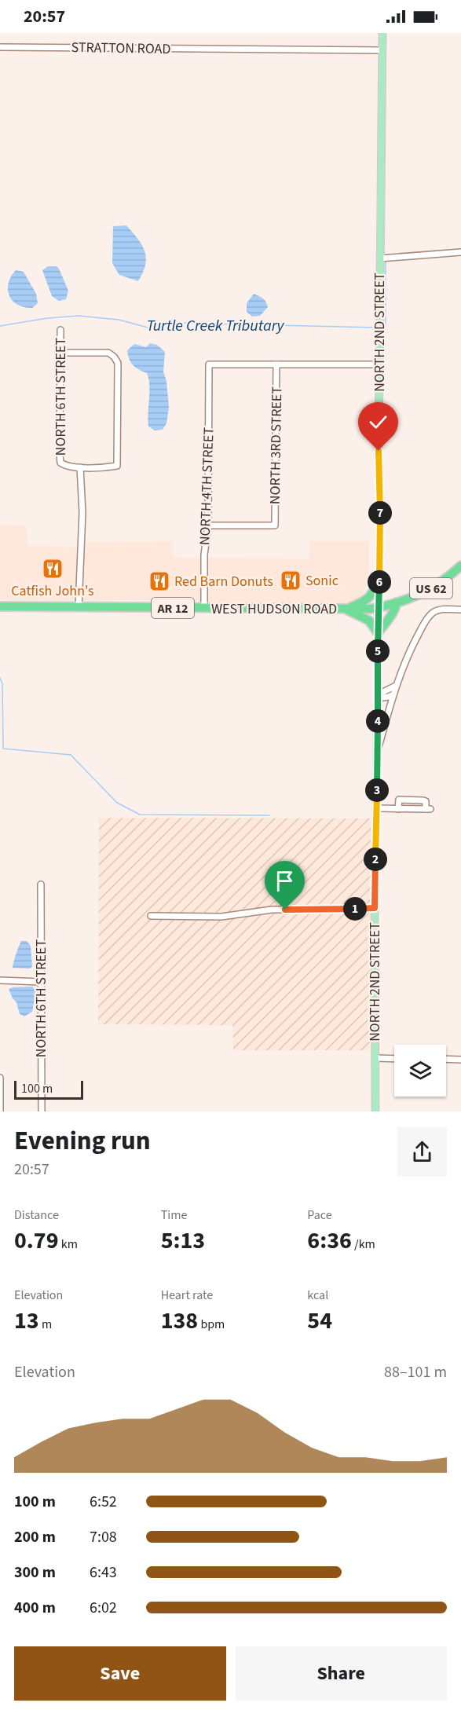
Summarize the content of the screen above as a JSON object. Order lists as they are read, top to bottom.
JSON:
{
  "streets": {
    "highway": ["US 62", "AR 12", "WEST HUDSON ROAD"],
    "main road": ["NORTH 2ND STREET"],
    "street": [
      "STRATTON ROAD",
      "NORTH 6TH STREET",
      "NORTH 3RD STREET",
      "NORTH 4TH STREET"
    ]
  },
  "crossings": [
    ["STRATTON ROAD", "NORTH 2ND STREET"],
    ["NORTH 2ND STREET", "US 62"],
    ["NORTH 2ND STREET", "AR 12"],
    ["NORTH 2ND STREET", "WEST HUDSON ROAD"],
    ["NORTH 6TH STREET", "WEST HUDSON ROAD"],
    ["NORTH 3RD STREET", "NORTH 4TH STREET"],
    ["NORTH 4TH STREET", "WEST HUDSON ROAD"],
    ["US 62", "WEST HUDSON ROAD"],
    ["AR 12", "WEST HUDSON ROAD"]
  ],
  "water": ["Turtle Creek Tributary"],
  "places": {
    "restaurant": ["Catfish John's", "Sonic", "Red Barn Donuts"]
  },
  "scale_bar": "100 m",
  "page": {
    "status": "20:57",
    "pins": [
      "7",
      "6",
      "5",
      "4",
      "3",
      "2",
      "1"
    ],
    "scale": "100 m",
    "heading": ["Evening run", "20:57"],
    "stats": [
      ["Distance", "0.79 km"],
      ["Time", "5:13"],
      ["Pace", "6:36 /km"],
      ["Elevation", "13 m"],
      ["Heart rate", "138 bpm"],
      ["kcal", "54"]
    ],
    "chart": ["Elevation", "88–101 m"],
    "list": [
      {
        "name": "100 m",
        "note": "6:52"
      },
      {
        "name": "200 m",
        "note": "7:08"
      },
      {
        "name": "300 m",
        "note": "6:43"
      },
      {
        "name": "400 m",
        "note": "6:02"
      }
    ],
    "buttons": ["Save", "Share"]
  }
}
